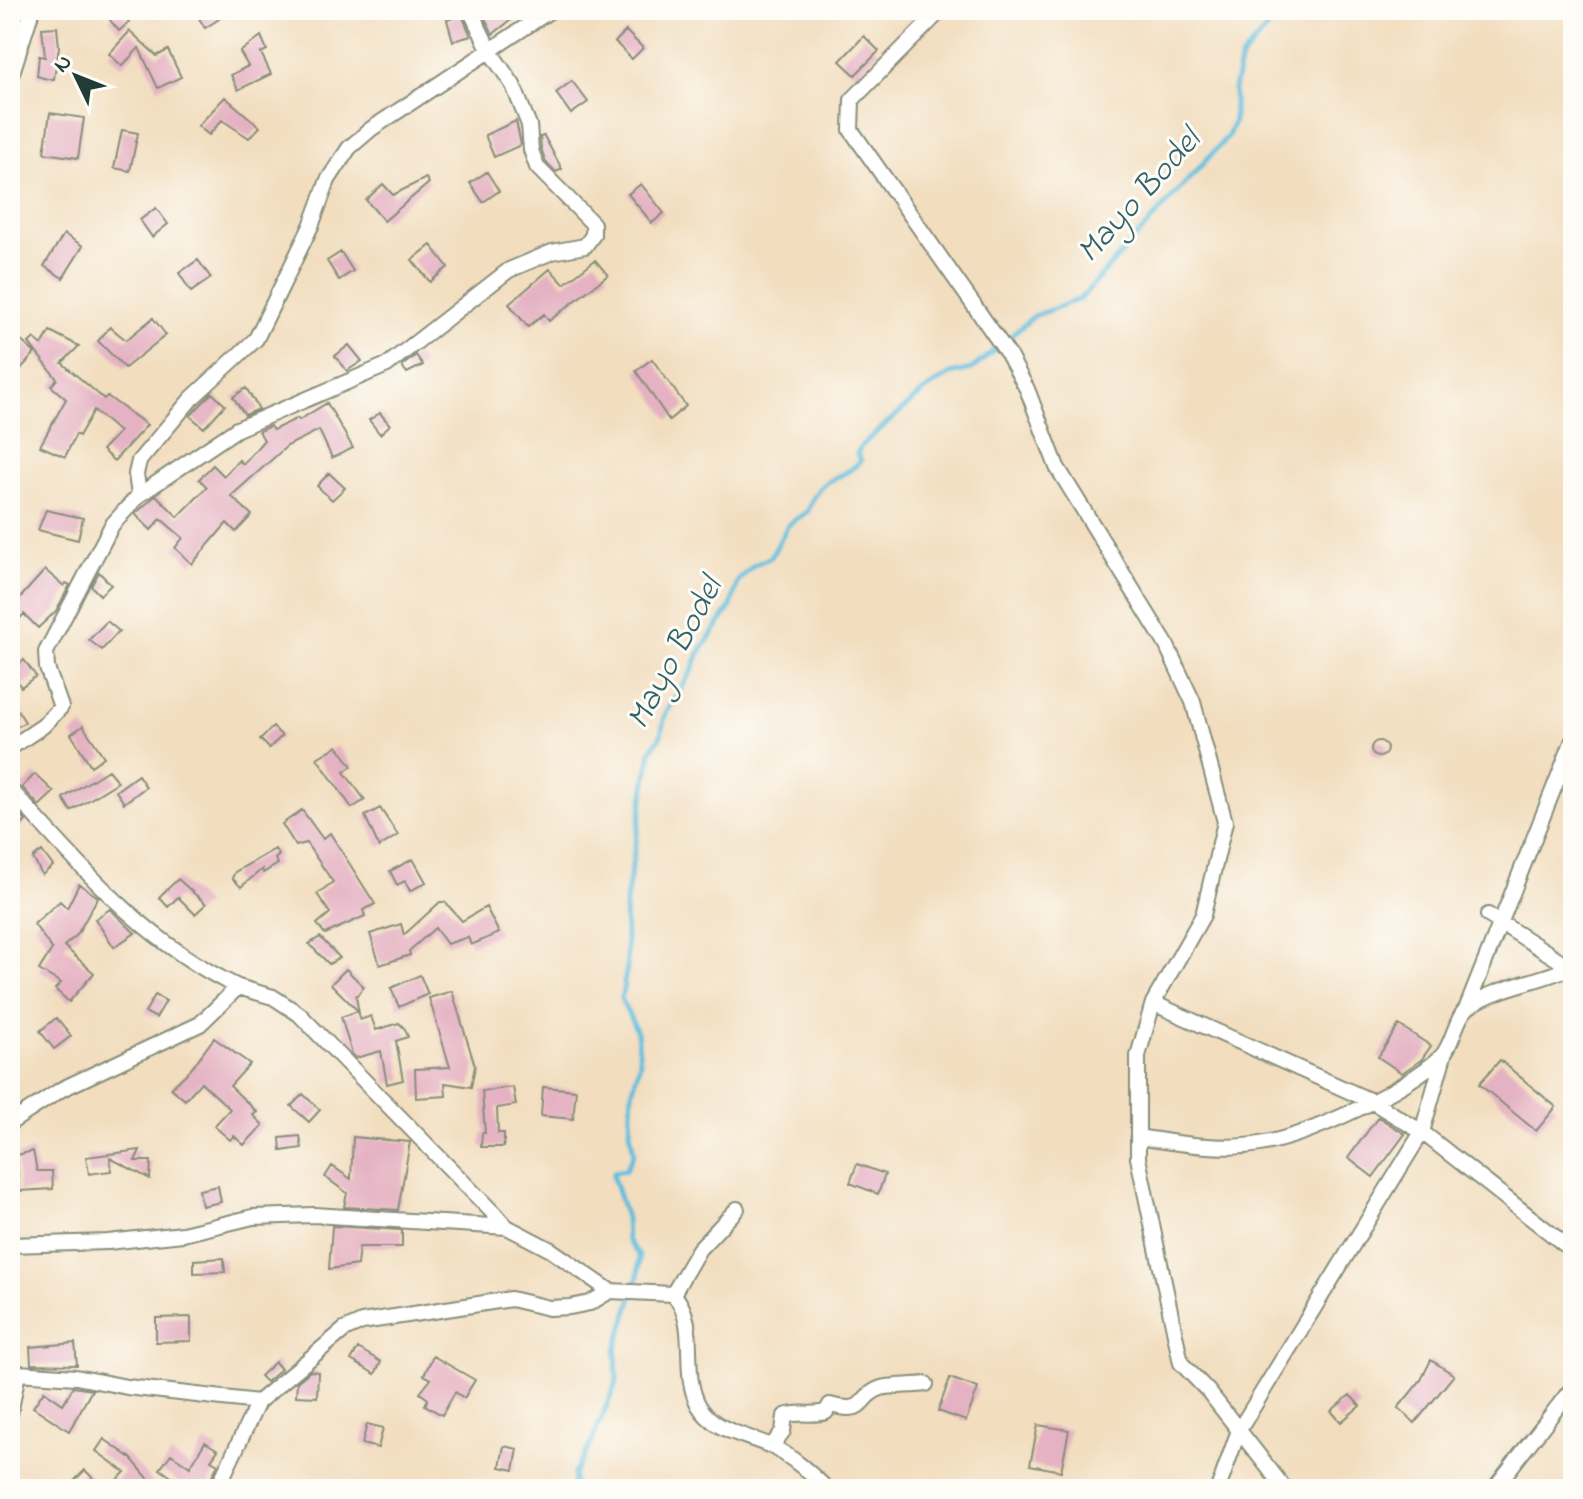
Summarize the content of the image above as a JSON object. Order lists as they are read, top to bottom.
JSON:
{
  "water": ["Mayo Bodel"],
  "north": "top left"
}
